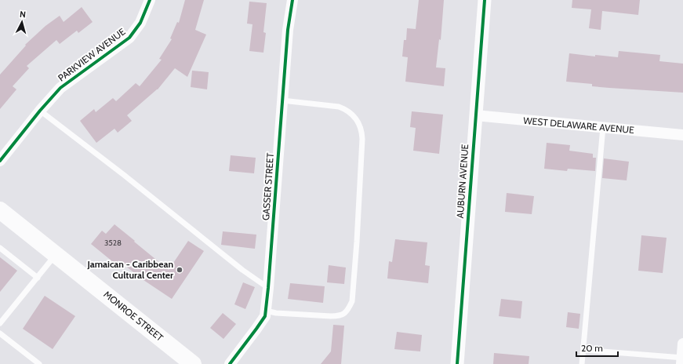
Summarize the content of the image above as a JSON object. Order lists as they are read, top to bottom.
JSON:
{
  "streets": {
    "main road": ["MONROE STREET"],
    "street": [
      "PARKVIEW AVENUE",
      "WEST DELAWARE AVENUE",
      "AUBURN AVENUE",
      "GASSER STREET"
    ]
  },
  "crossings": [
    ["WEST DELAWARE AVENUE", "AUBURN AVENUE"]
  ],
  "places": ["Jamaican - Caribbean Cultural Center"],
  "house_numbers": ["3528"],
  "scale_bar": "20 m",
  "north": "top"
}
